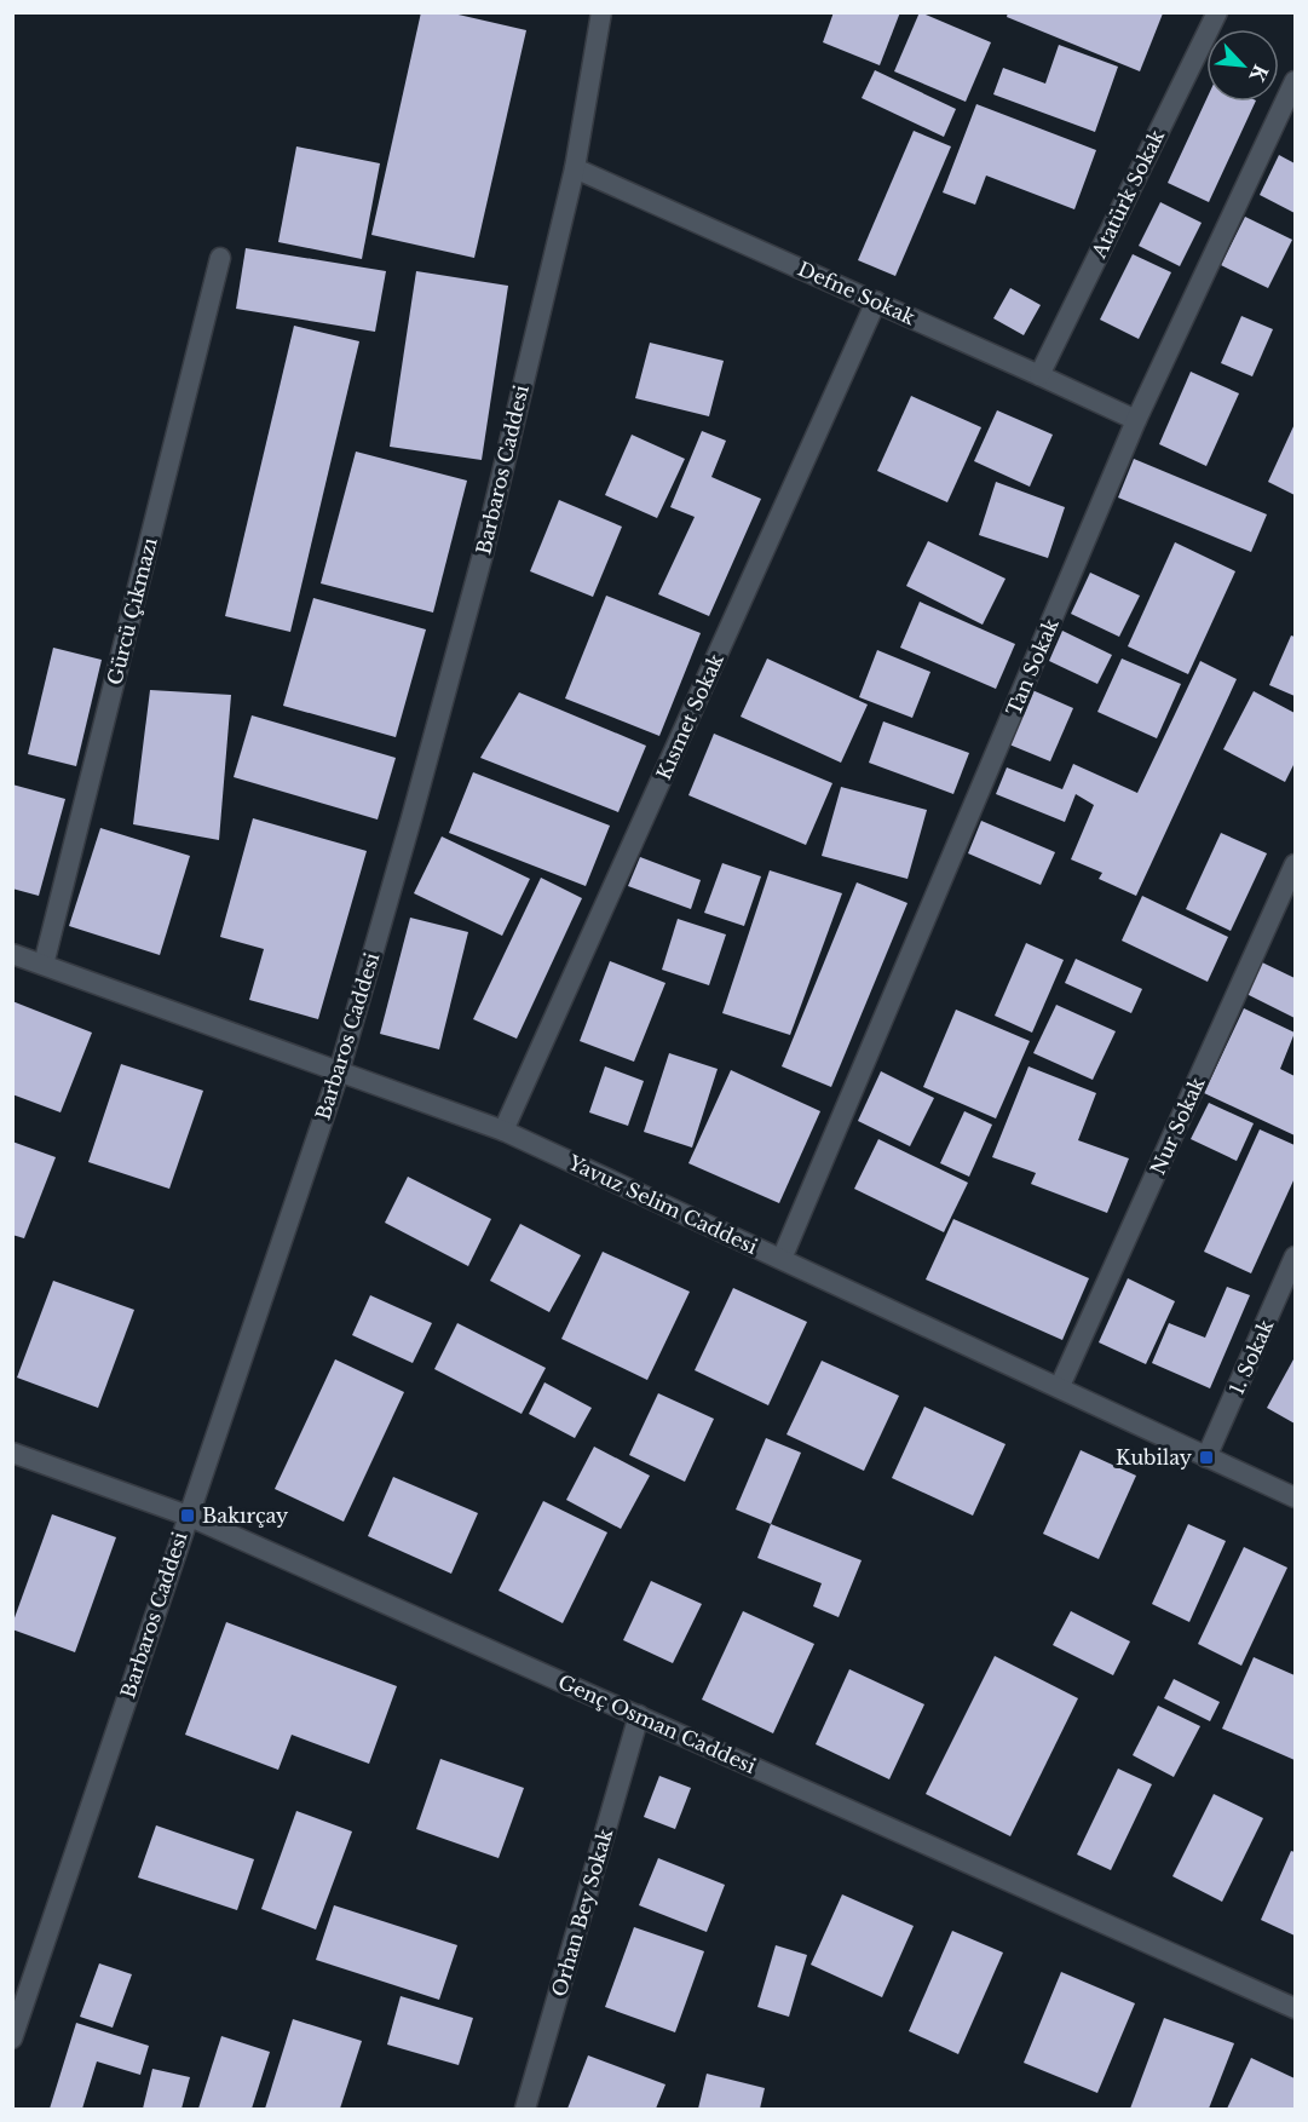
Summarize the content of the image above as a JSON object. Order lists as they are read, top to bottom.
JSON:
{
  "streets": {
    "street": [
      "Atatürk Sokak",
      "Defne Sokak",
      "Barbaros Caddesi",
      "Gürcü Çıkmazı",
      "Tan Sokak",
      "Kısmet Sokak",
      "Nur Sokak",
      "Yavuz Selim Caddesi",
      "1. Sokak",
      "Genç Osman Caddesi",
      "Orhan Bey Sokak"
    ]
  },
  "crossings": [
    ["Atatürk Sokak", "Defne Sokak"],
    ["Defne Sokak", "Barbaros Caddesi"],
    ["Defne Sokak", "Tan Sokak"],
    ["Defne Sokak", "Kısmet Sokak"],
    ["Barbaros Caddesi", "Yavuz Selim Caddesi"],
    ["Barbaros Caddesi", "Genç Osman Caddesi"],
    ["Gürcü Çıkmazı", "Yavuz Selim Caddesi"],
    ["Tan Sokak", "Yavuz Selim Caddesi"],
    ["Kısmet Sokak", "Yavuz Selim Caddesi"],
    ["Nur Sokak", "Yavuz Selim Caddesi"],
    ["Yavuz Selim Caddesi", "1. Sokak"],
    ["Genç Osman Caddesi", "Orhan Bey Sokak"]
  ],
  "places": {
    "transit": ["Kubilay", "Bakırçay"]
  },
  "north": "bottom right"
}
